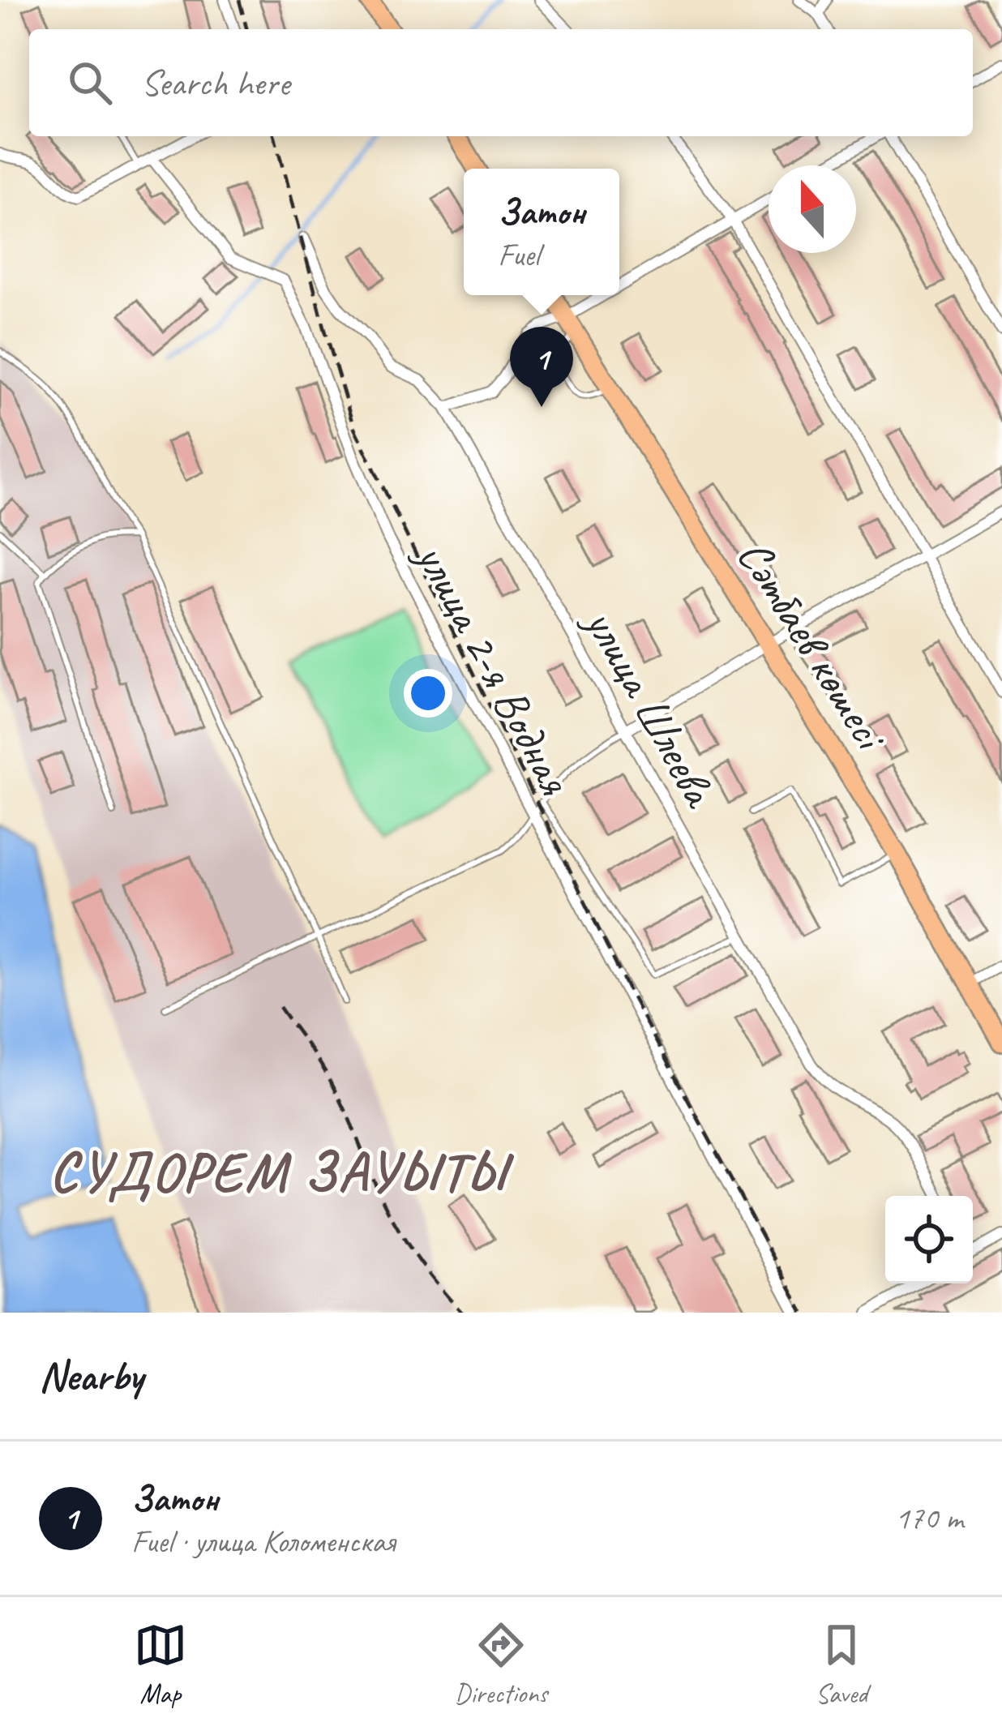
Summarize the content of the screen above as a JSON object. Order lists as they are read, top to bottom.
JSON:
{
  "streets": {
    "main road": ["Сәтбаев көшесі"],
    "street": ["улица 2-я Водная", "улица Шлеева"]
  },
  "districts": ["СУДОРЕМ ЗАУЫТЫ"],
  "north": "top",
  "page": {
    "search": "Search here",
    "popup": ["Затон", "Fuel"],
    "pins": "1",
    "heading": "Nearby",
    "list": [
      {
        "mark": "1",
        "name": "Затон",
        "note": "Fuel · улица Коломенская",
        "value": "170 m"
      }
    ],
    "nav": ["Map", "Directions", "Saved"]
  }
}
